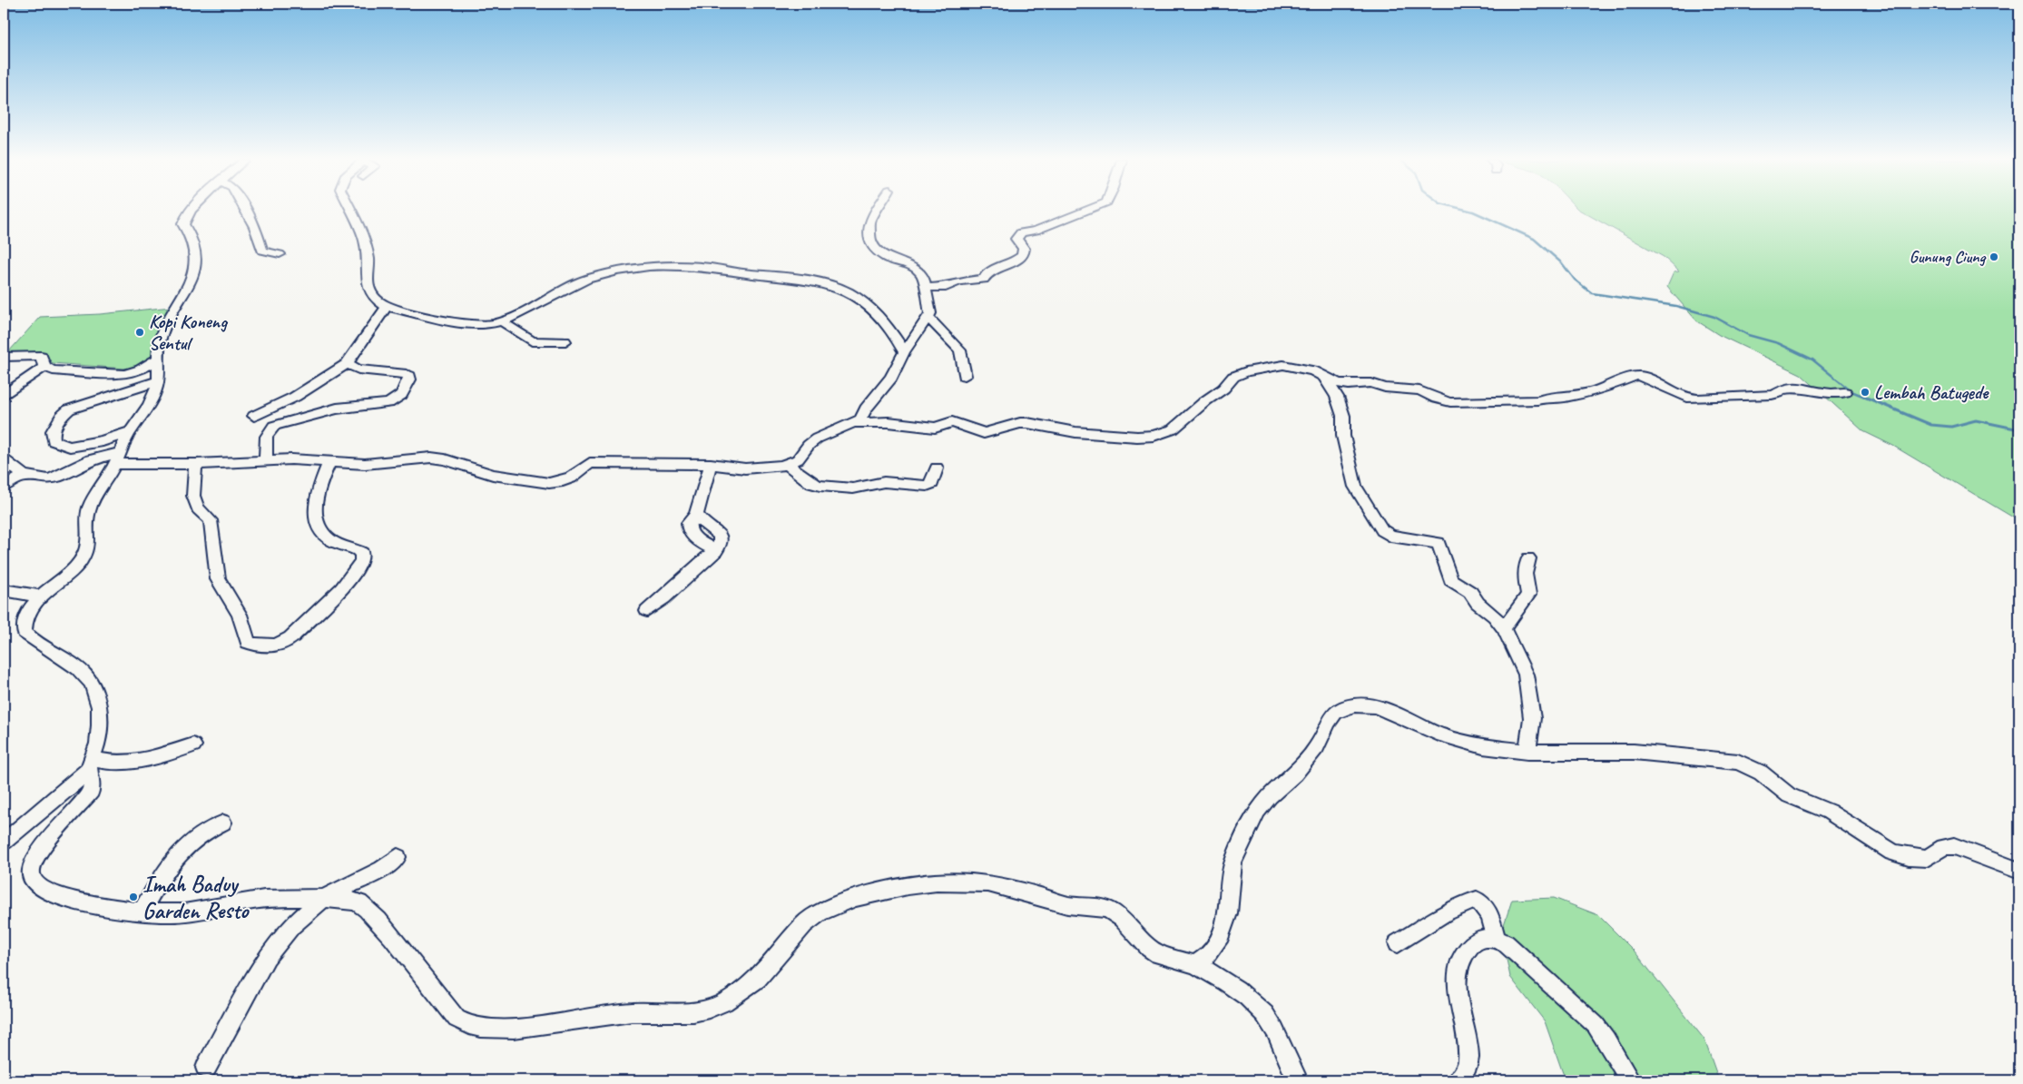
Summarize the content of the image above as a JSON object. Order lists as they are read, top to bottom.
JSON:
{
  "places": [
    "Gunung Ciung",
    "Kopi Koneng Sentul",
    "Lembah Batugede",
    "Imah Baduy Garden Resto"
  ]
}
